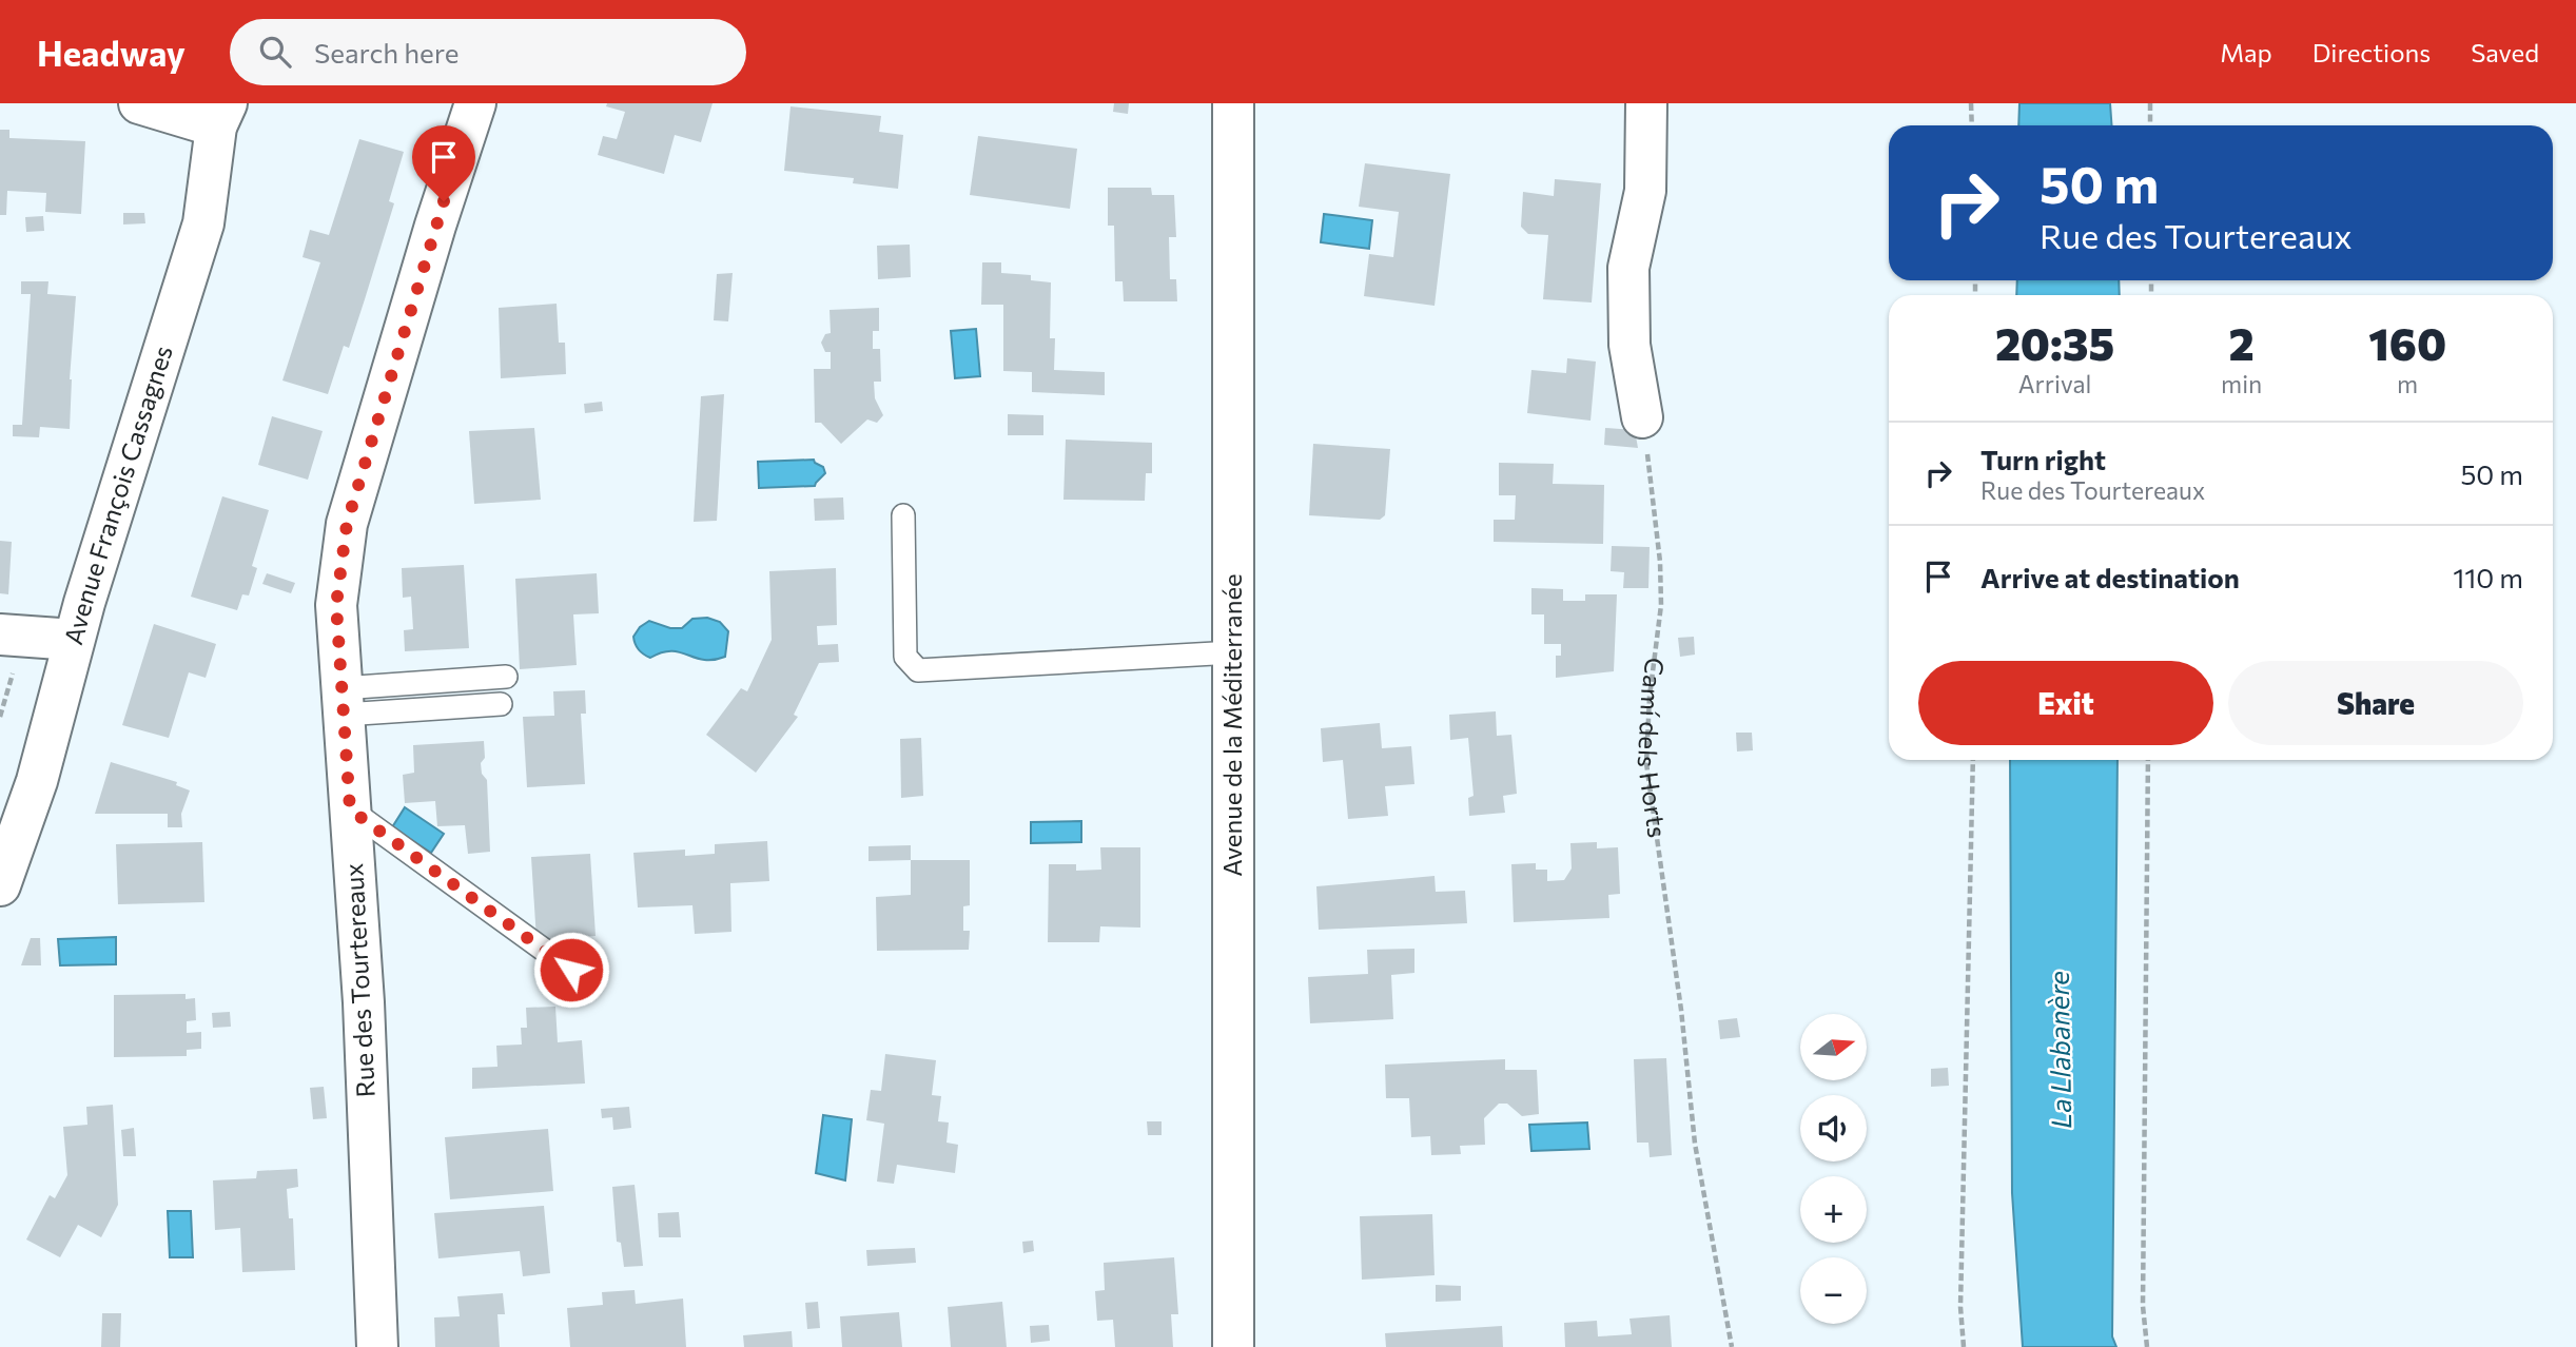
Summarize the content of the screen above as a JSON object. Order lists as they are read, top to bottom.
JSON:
{
  "streets": {
    "street": ["Avenue François Cassagnes", "Avenue de la Méditerranée", "Rue des Tourtereaux"],
    "path": ["Camí dels Horts"]
  },
  "water": ["La Llabanère"],
  "north": "right",
  "page": {
    "header": "Headway",
    "search": "Search here",
    "nav": ["Map", "Directions", "Saved"],
    "turn": ["50 m", "Rue des Tourtereaux"],
    "eta": [
      "20:35",
      "Arrival",
      "2",
      "min",
      "160",
      "m"
    ],
    "list": [
      {
        "name": "Turn right",
        "note": "Rue des Tourtereaux",
        "value": "50 m"
      },
      {
        "name": "Arrive at destination",
        "value": "110 m"
      }
    ],
    "buttons": ["Exit", "Share"],
    "map_buttons": ["+", "−"]
  }
}
